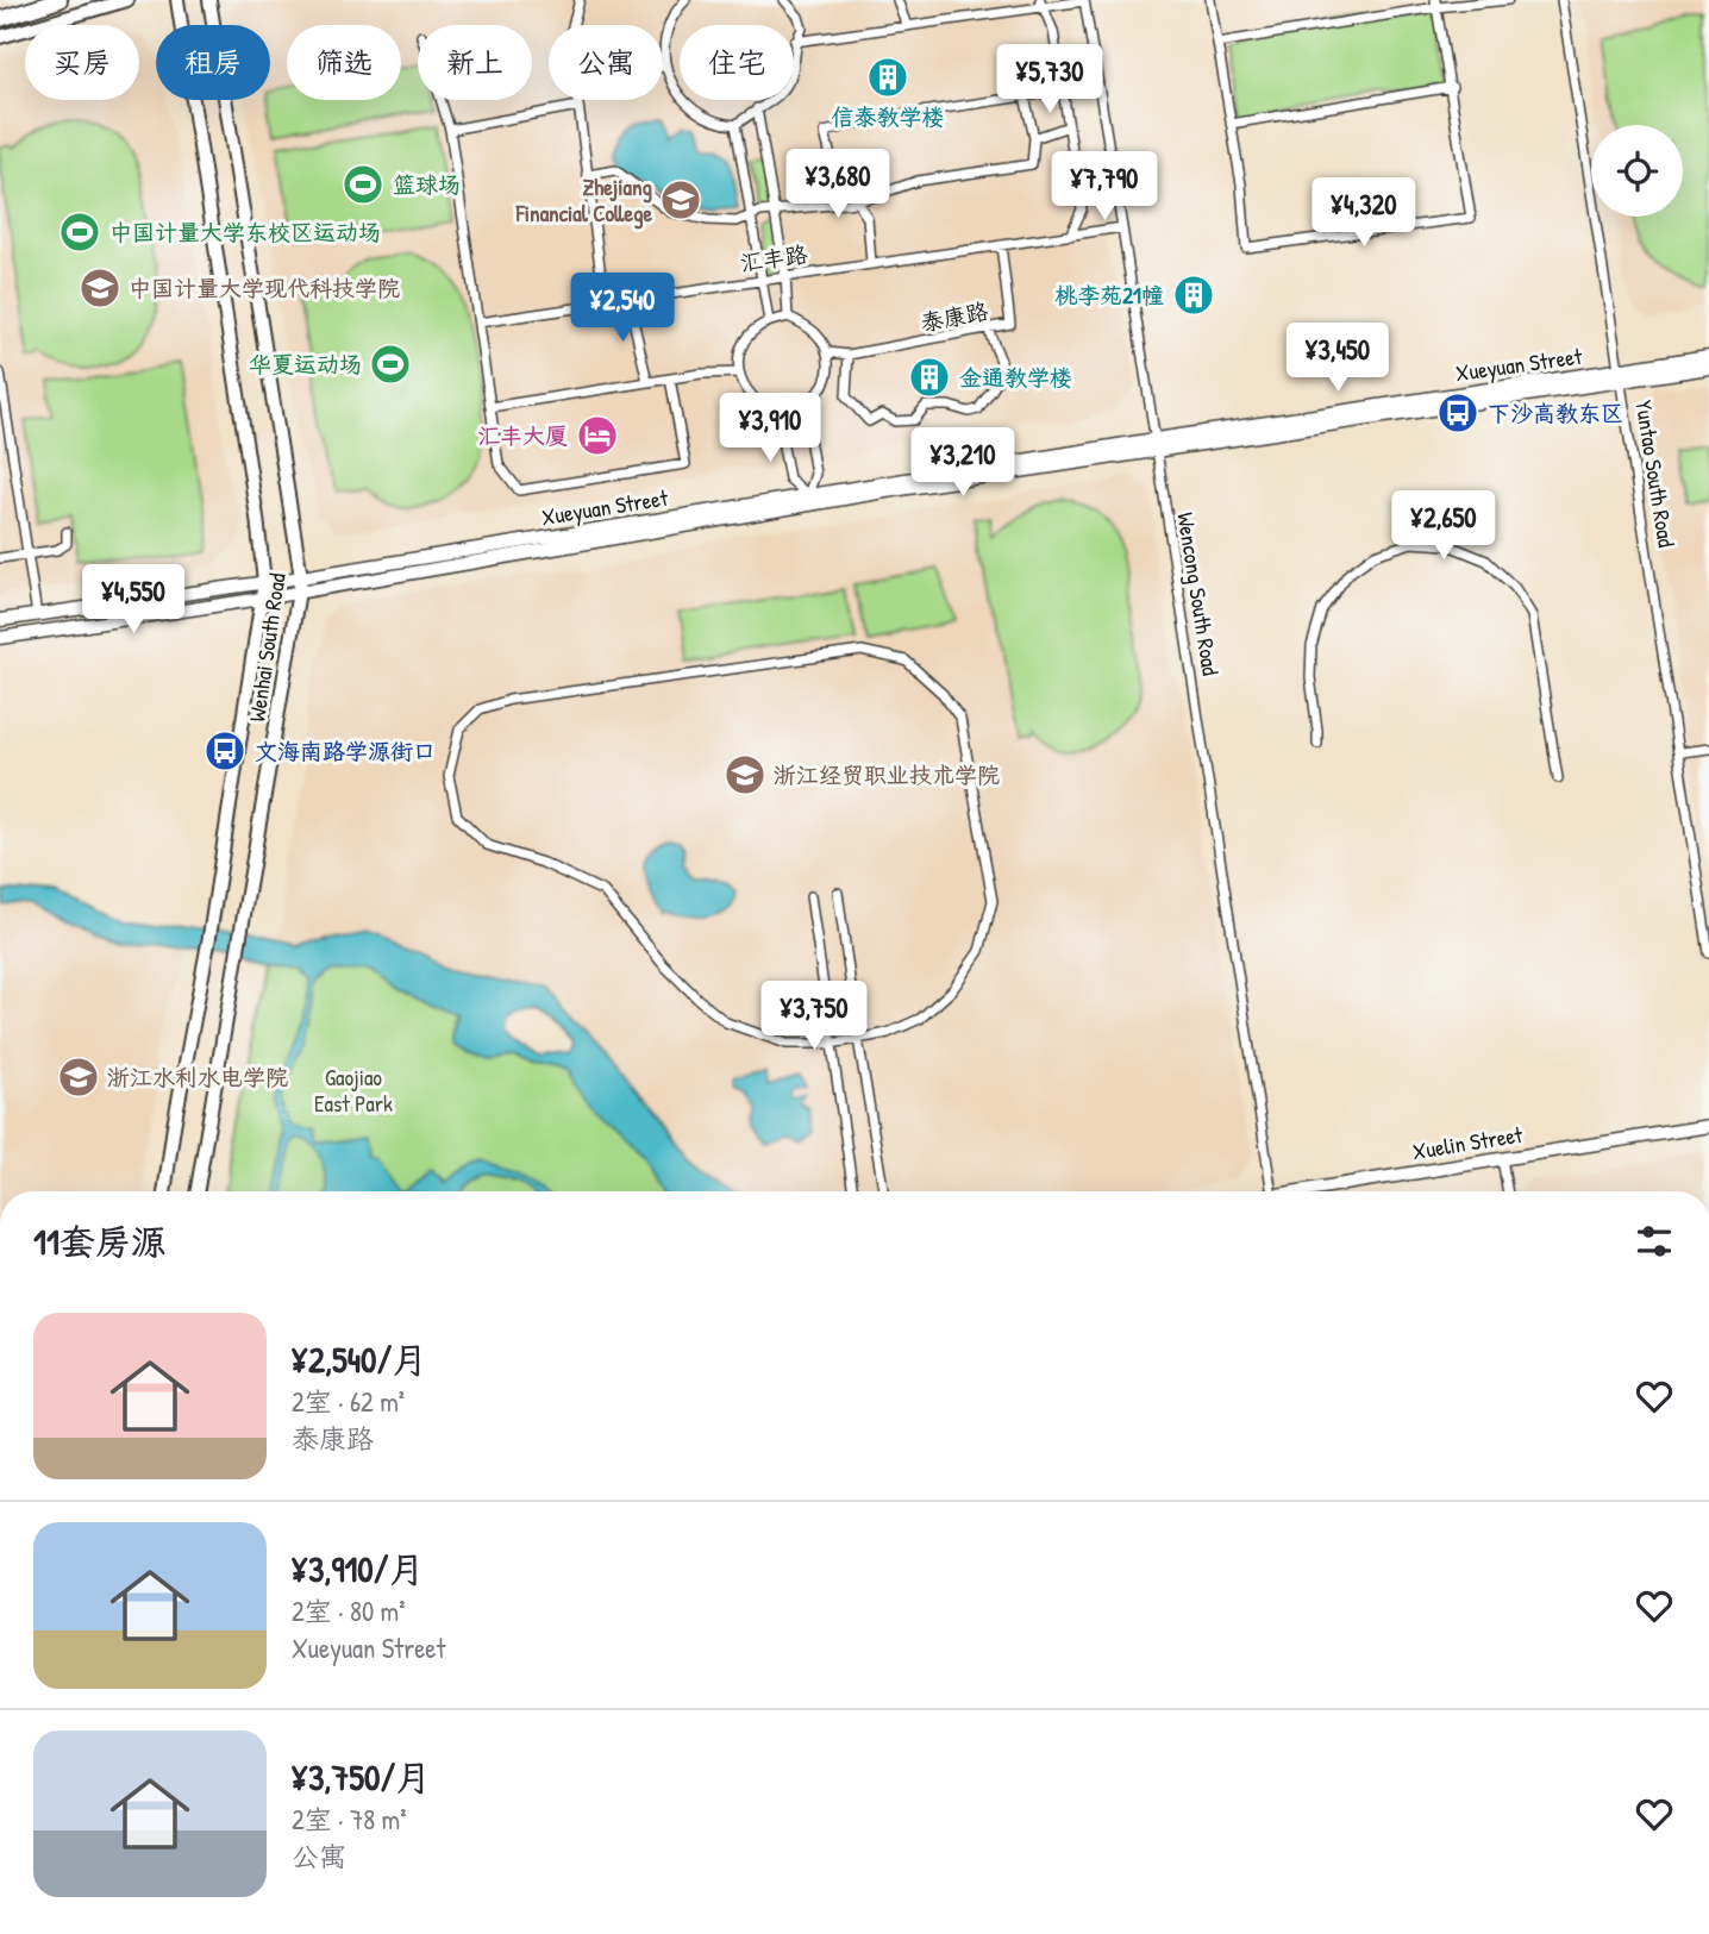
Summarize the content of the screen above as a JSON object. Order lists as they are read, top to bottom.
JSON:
{
  "streets": {
    "main road": ["Xueyuan Street", "Wenhai South Road", "Xuelin Street"],
    "street": [
      "汇丰路",
      "泰康路",
      "Yuntao South Road",
      "Wencong South Road"
    ]
  },
  "crossings": [
    ["汇丰路", "泰康路"],
    ["汇丰路", "Wencong South Road"],
    ["Xueyuan Street", "Yuntao South Road"],
    ["Xueyuan Street", "Wencong South Road"],
    ["Xueyuan Street", "Wenhai South Road"]
  ],
  "parks": ["Gaojiao East Park"],
  "places": {
    "building": ["信泰教学楼", "桃李苑21幢", "金通教学楼"],
    "sports": ["篮球场", "中国计量大学东校区运动场", "华夏运动场"],
    "school or university": [
      "Zhejiang Financial College",
      "中国计量大学现代科技学院",
      "浙江经贸职业技术学院",
      "浙江水利水电学院"
    ],
    "bus stop": ["下沙高教东区", "文海南路学源街口"],
    "hotel": ["汇丰大厦"]
  },
  "page": {
    "chip": [
      "买房",
      "租房",
      "筛选",
      "新上",
      "公寓",
      "住宅"
    ],
    "price": [
      "¥5,730",
      "¥3,680",
      "¥7,790",
      "¥4,320",
      "¥2,540",
      "¥3,450",
      "¥3,910",
      "¥3,210",
      "¥2,650",
      "¥4,550",
      "¥3,750"
    ],
    "heading": "11套房源",
    "list": [
      {
        "name": "¥2,540/月",
        "note": "2室 · 62 m² · 泰康路"
      },
      {
        "name": "¥3,910/月",
        "note": "2室 · 80 m² · Xueyuan Street"
      },
      {
        "name": "¥3,750/月",
        "note": "2室 · 78 m² · 公寓"
      }
    ]
  }
}
